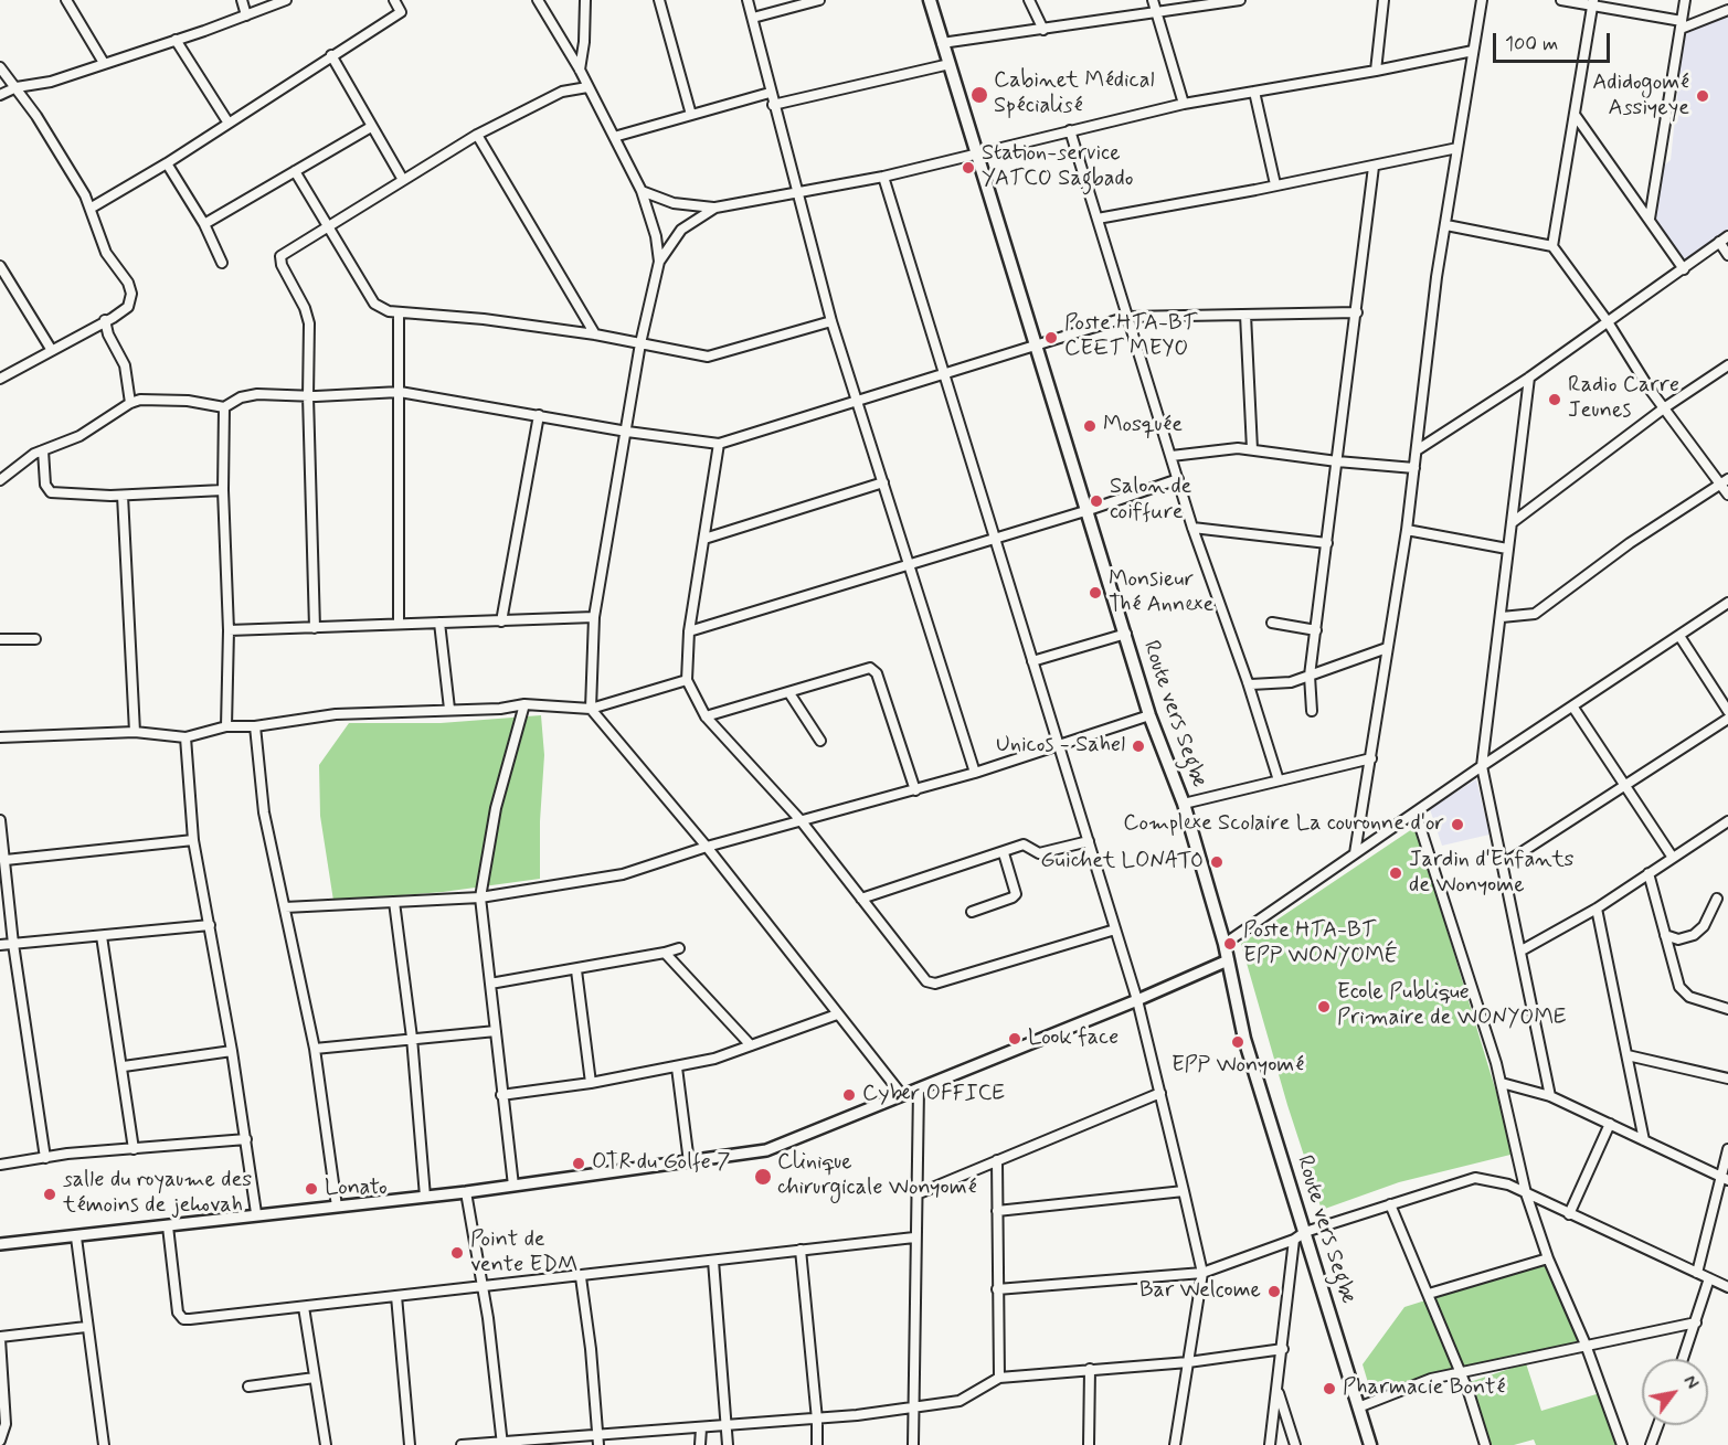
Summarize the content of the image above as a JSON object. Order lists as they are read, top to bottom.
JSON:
{
  "streets": {
    "main road": ["Route vers Segbe"]
  },
  "places": [
    "Cabinet Médical Spécialisé",
    "Adidogomé Assiyeye",
    "Station-service YATCO Sagbado",
    "Poste HTA-BT CEET MEYO",
    "Radio Carre Jeunes",
    "Mosquée",
    "Salon de coiffure",
    "Monsieur Thé Annexe",
    "Unicos - Sahel",
    "Complexe Scolaire La couronne d'or",
    "Guichet LONATO",
    "Jardin d'Enfants de Wonyome",
    "Poste HTA-BT EPP WONYOMÉ",
    "Ecole Publique Primaire de WONYOME",
    "Look face",
    "EPP Wonyomé",
    "Cyber OFFICE",
    "OTR du Golfe 7",
    "Clinique chirurgicale Wonyomé",
    "Lonato",
    "salle du royaume des témoins de jehovah",
    "Point de vente EDM",
    "Bar Welcome",
    "Pharmacie Bonté"
  ],
  "scale_bar": "100 m",
  "north": "top right"
}
